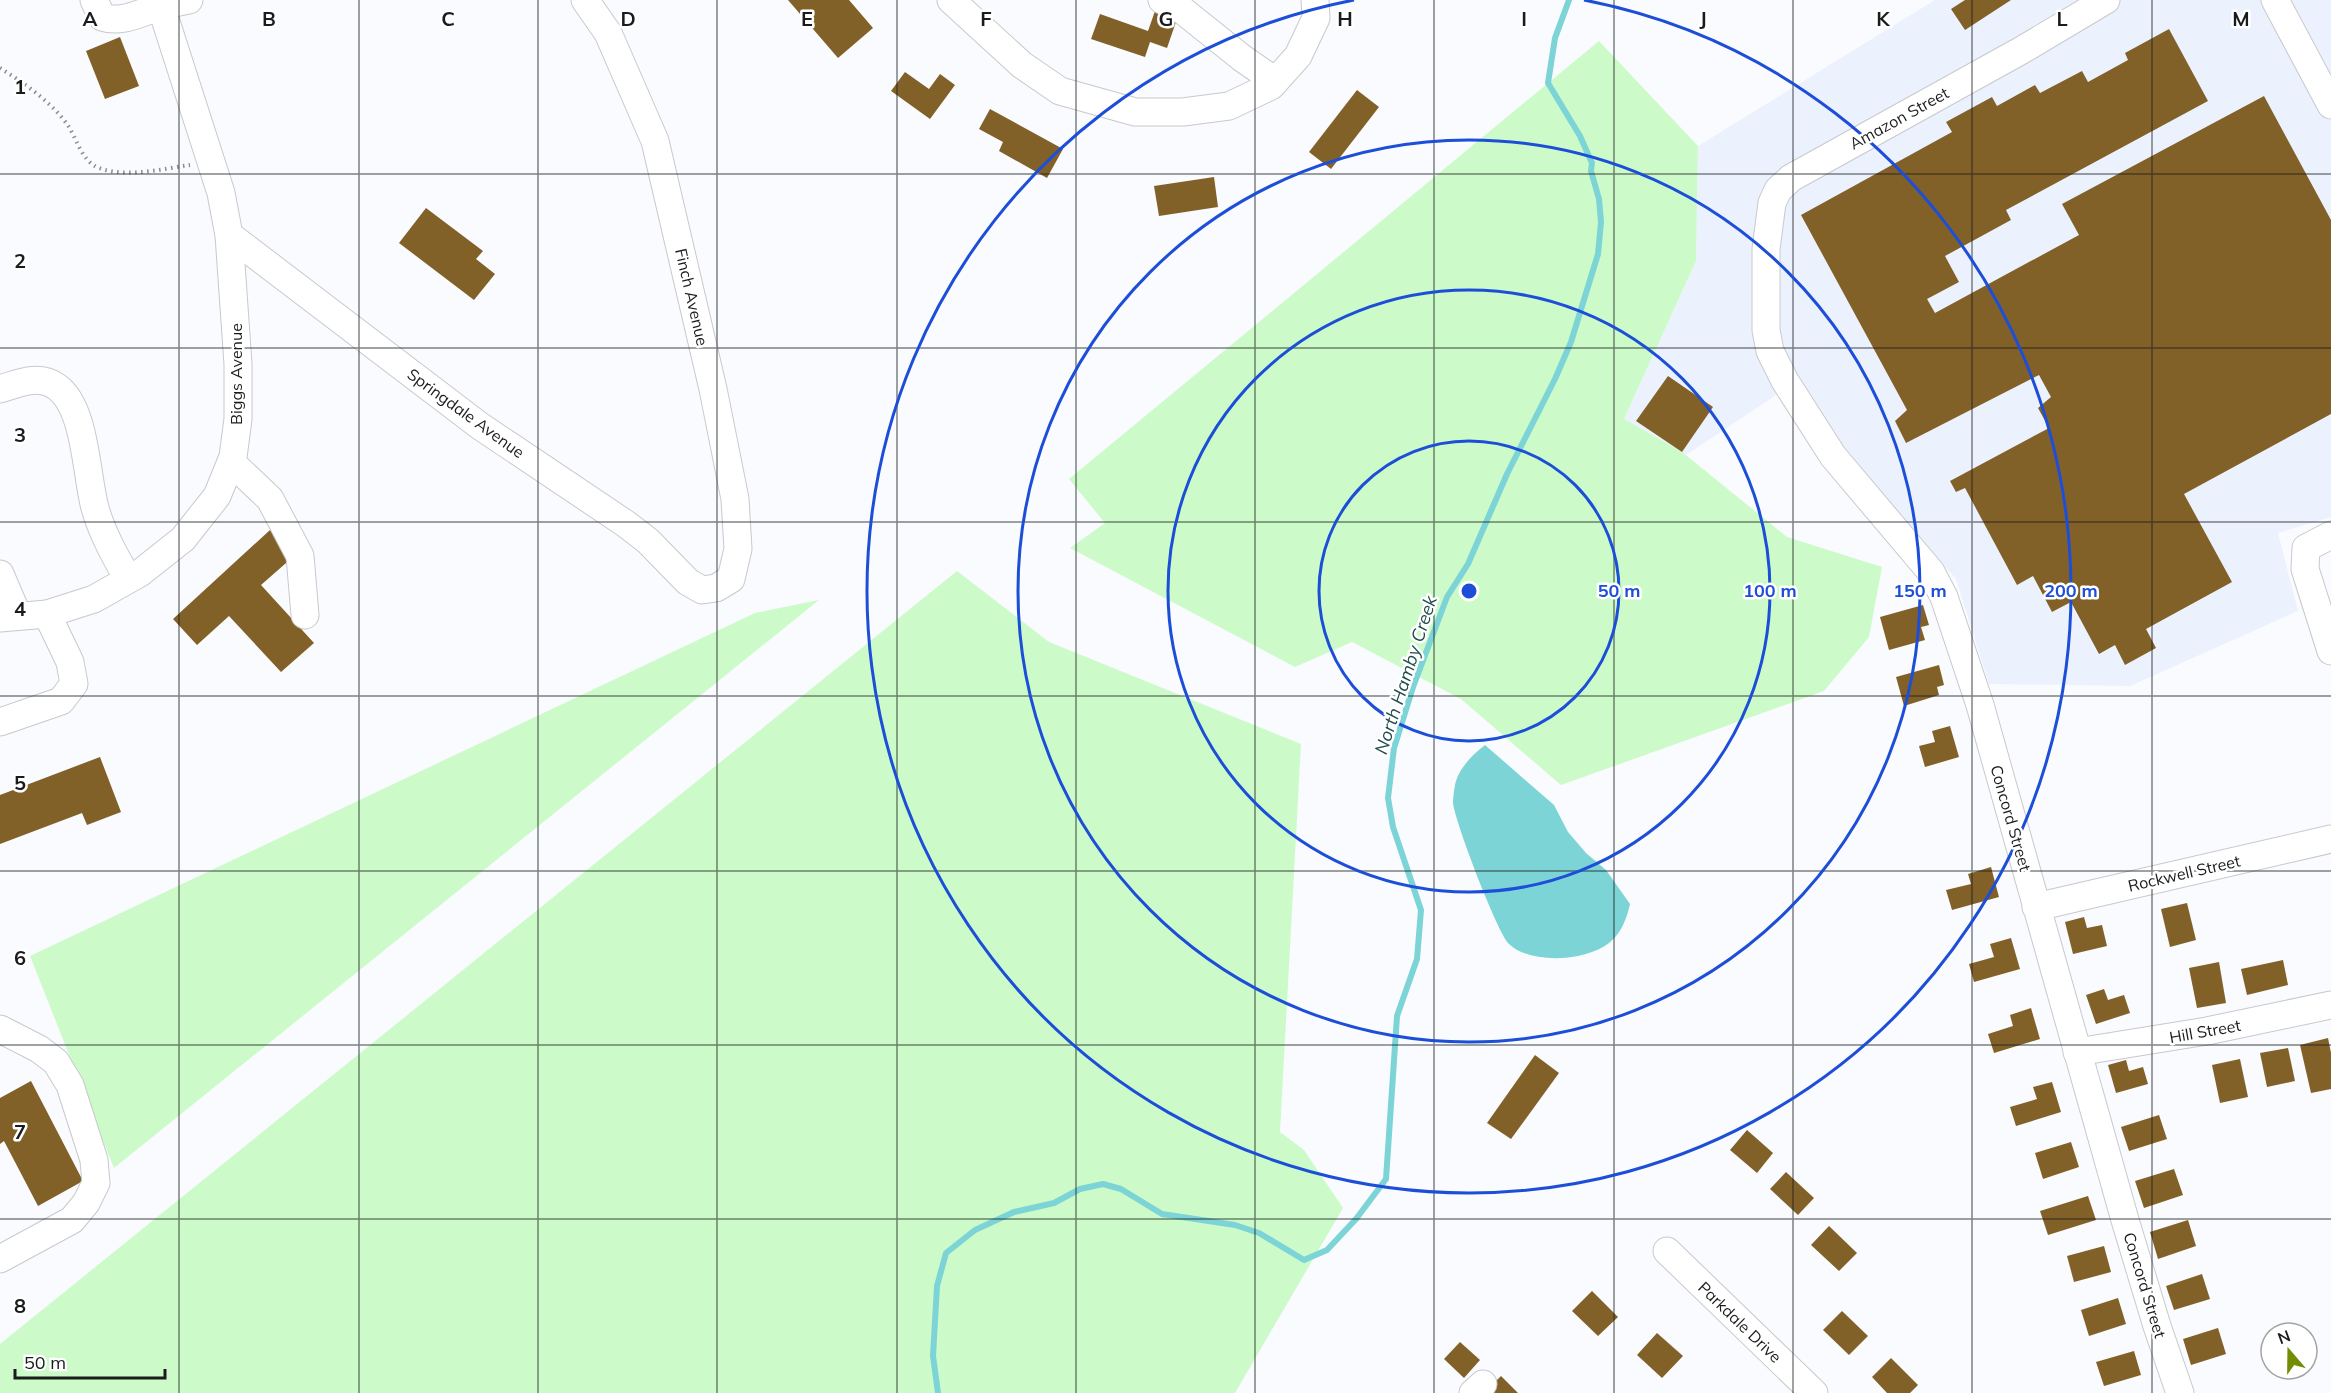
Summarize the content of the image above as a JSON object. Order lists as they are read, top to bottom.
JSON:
{
  "streets": {
    "street": [
      "Amazon Street",
      "Finch Avenue",
      "Biggs Avenue",
      "Springdale Avenue",
      "Concord Street",
      "Rockwell Street",
      "Hill Street",
      "Parkdale Drive"
    ]
  },
  "crossings": [
    ["Amazon Street", "Concord Street"],
    ["Finch Avenue", "Springdale Avenue"],
    ["Biggs Avenue", "Springdale Avenue"],
    ["Concord Street", "Rockwell Street"],
    ["Concord Street", "Hill Street"]
  ],
  "water": ["North Hamby Creek"],
  "scale_bar": "50 m",
  "north": "top",
  "grid": {
    "columns": [
      "A",
      "B",
      "C",
      "D",
      "E",
      "F",
      "G",
      "H",
      "I",
      "J",
      "K",
      "L",
      "M"
    ],
    "rows": [
      "1",
      "2",
      "3",
      "4",
      "5",
      "6",
      "7",
      "8"
    ]
  },
  "rings": [
    "50 m",
    "100 m",
    "150 m",
    "200 m"
  ]
}
